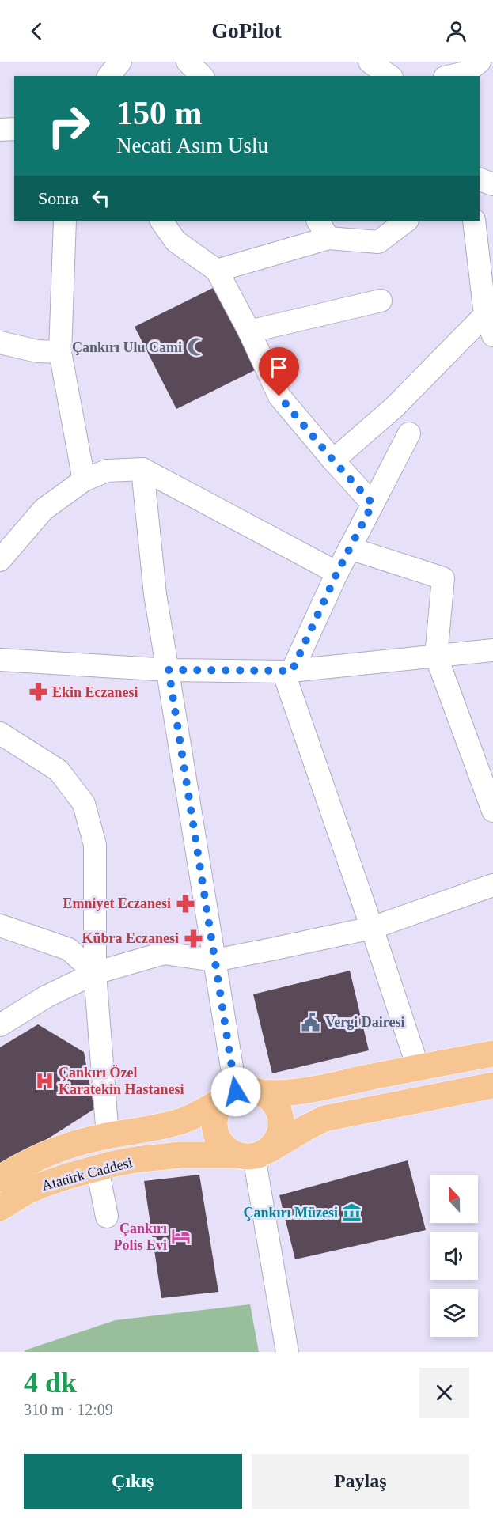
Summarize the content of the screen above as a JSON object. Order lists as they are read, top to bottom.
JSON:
{
  "streets": {
    "main road": ["Atatürk Caddesi"]
  },
  "places": {
    "mosque": ["Çankırı Ulu Cami"],
    "pharmacy": ["Ekin Eczanesi", "Emniyet Eczanesi", "Kübra Eczanesi"],
    "public building": ["Vergi Dairesi"],
    "hospital": ["Çankırı Özel Karatekin Hastanesi"],
    "museum": ["Çankırı Müzesi"],
    "hotel": ["Çankırı Polis Evi"]
  },
  "north": "top",
  "page": {
    "header": "GoPilot",
    "turn": ["150 m", "Necati Asım Uslu"],
    "then": "Sonra",
    "heading": ["4 dk", "310 m · 12:09"],
    "buttons": ["Çıkış", "Paylaş"]
  }
}
